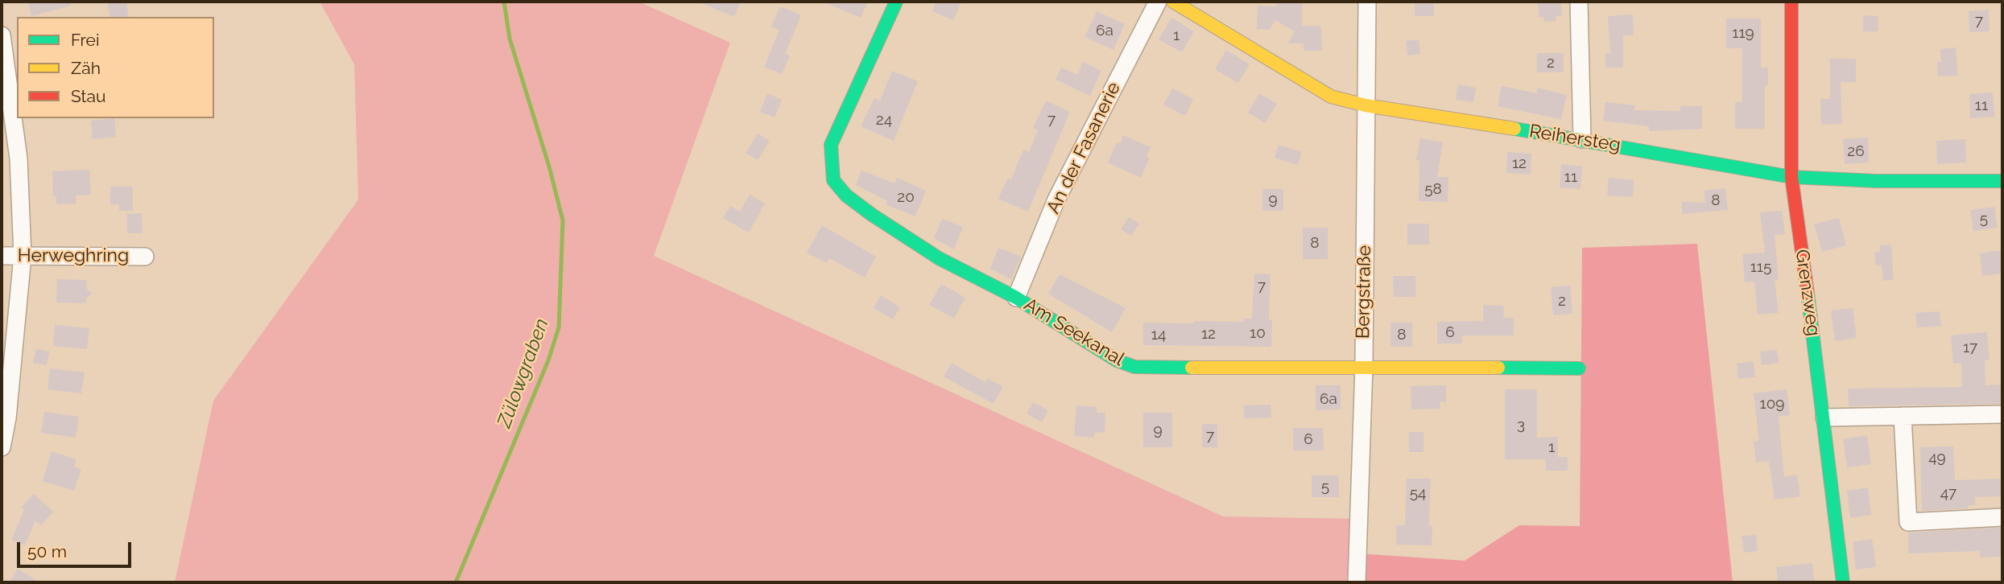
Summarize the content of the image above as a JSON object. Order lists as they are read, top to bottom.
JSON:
{
  "streets": {
    "street": [
      "Reihersteg",
      "An der Fasanerie",
      "Herweghring",
      "Bergstraße",
      "Grenzweg",
      "Am Seekanal"
    ]
  },
  "crossings": [
    ["Reihersteg", "Bergstraße"],
    ["Reihersteg", "Grenzweg"],
    ["An der Fasanerie", "Am Seekanal"],
    ["Bergstraße", "Am Seekanal"]
  ],
  "water": ["Zülowgraben"],
  "house_numbers": [
    "7",
    "6a",
    "119",
    "1",
    "2",
    "11",
    "24",
    "7",
    "26",
    "12",
    "11",
    "58",
    "20",
    "9",
    "8",
    "5",
    "8",
    "115",
    "7",
    "2",
    "6",
    "10",
    "12",
    "14",
    "8",
    "17",
    "6a",
    "109",
    "3",
    "9",
    "7",
    "6",
    "1",
    "49",
    "5",
    "54",
    "47"
  ],
  "legend": ["Frei", "Zäh", "Stau"],
  "scale_bar": "50 m"
}
